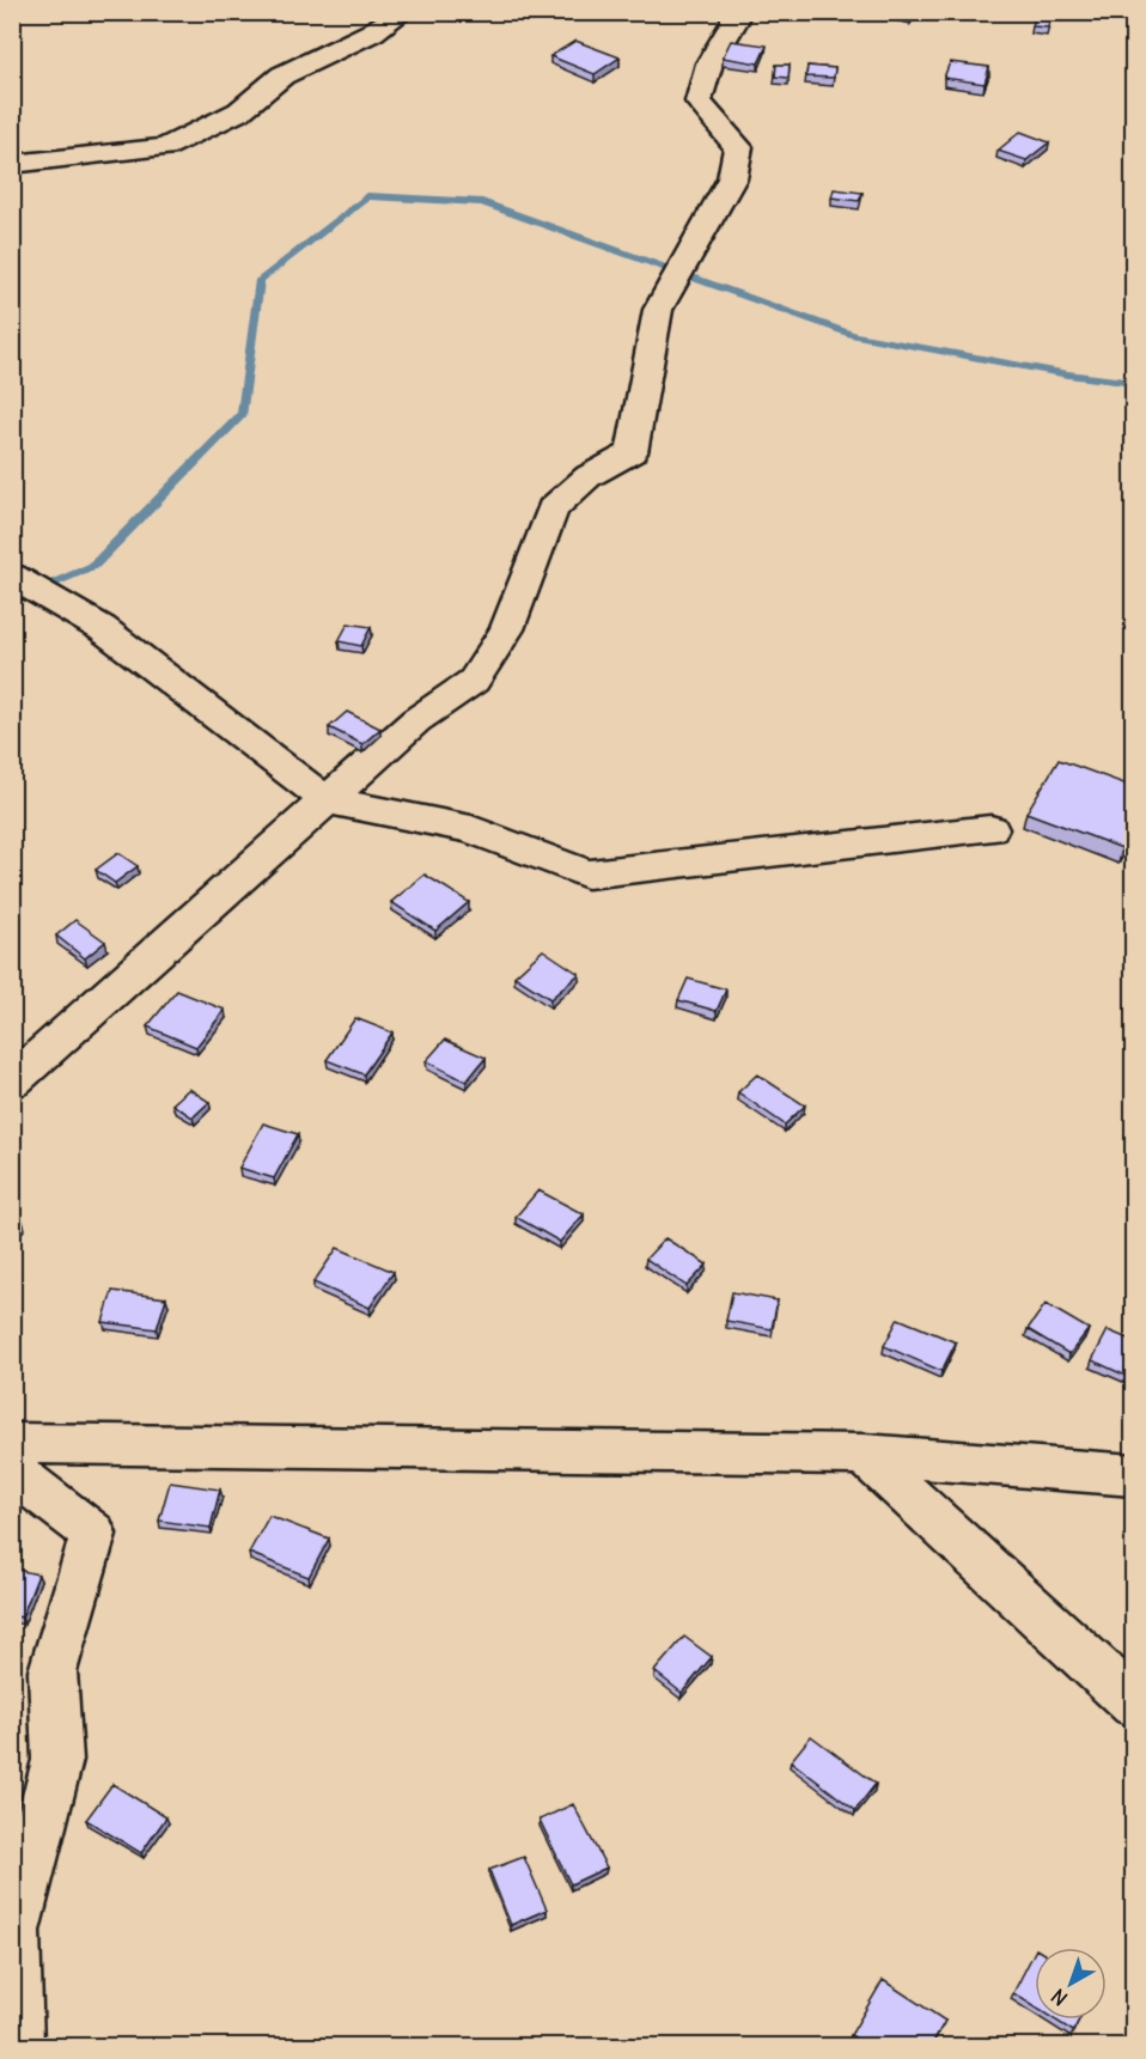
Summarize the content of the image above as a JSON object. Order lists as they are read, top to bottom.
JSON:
{
  "north": "bottom left"
}
